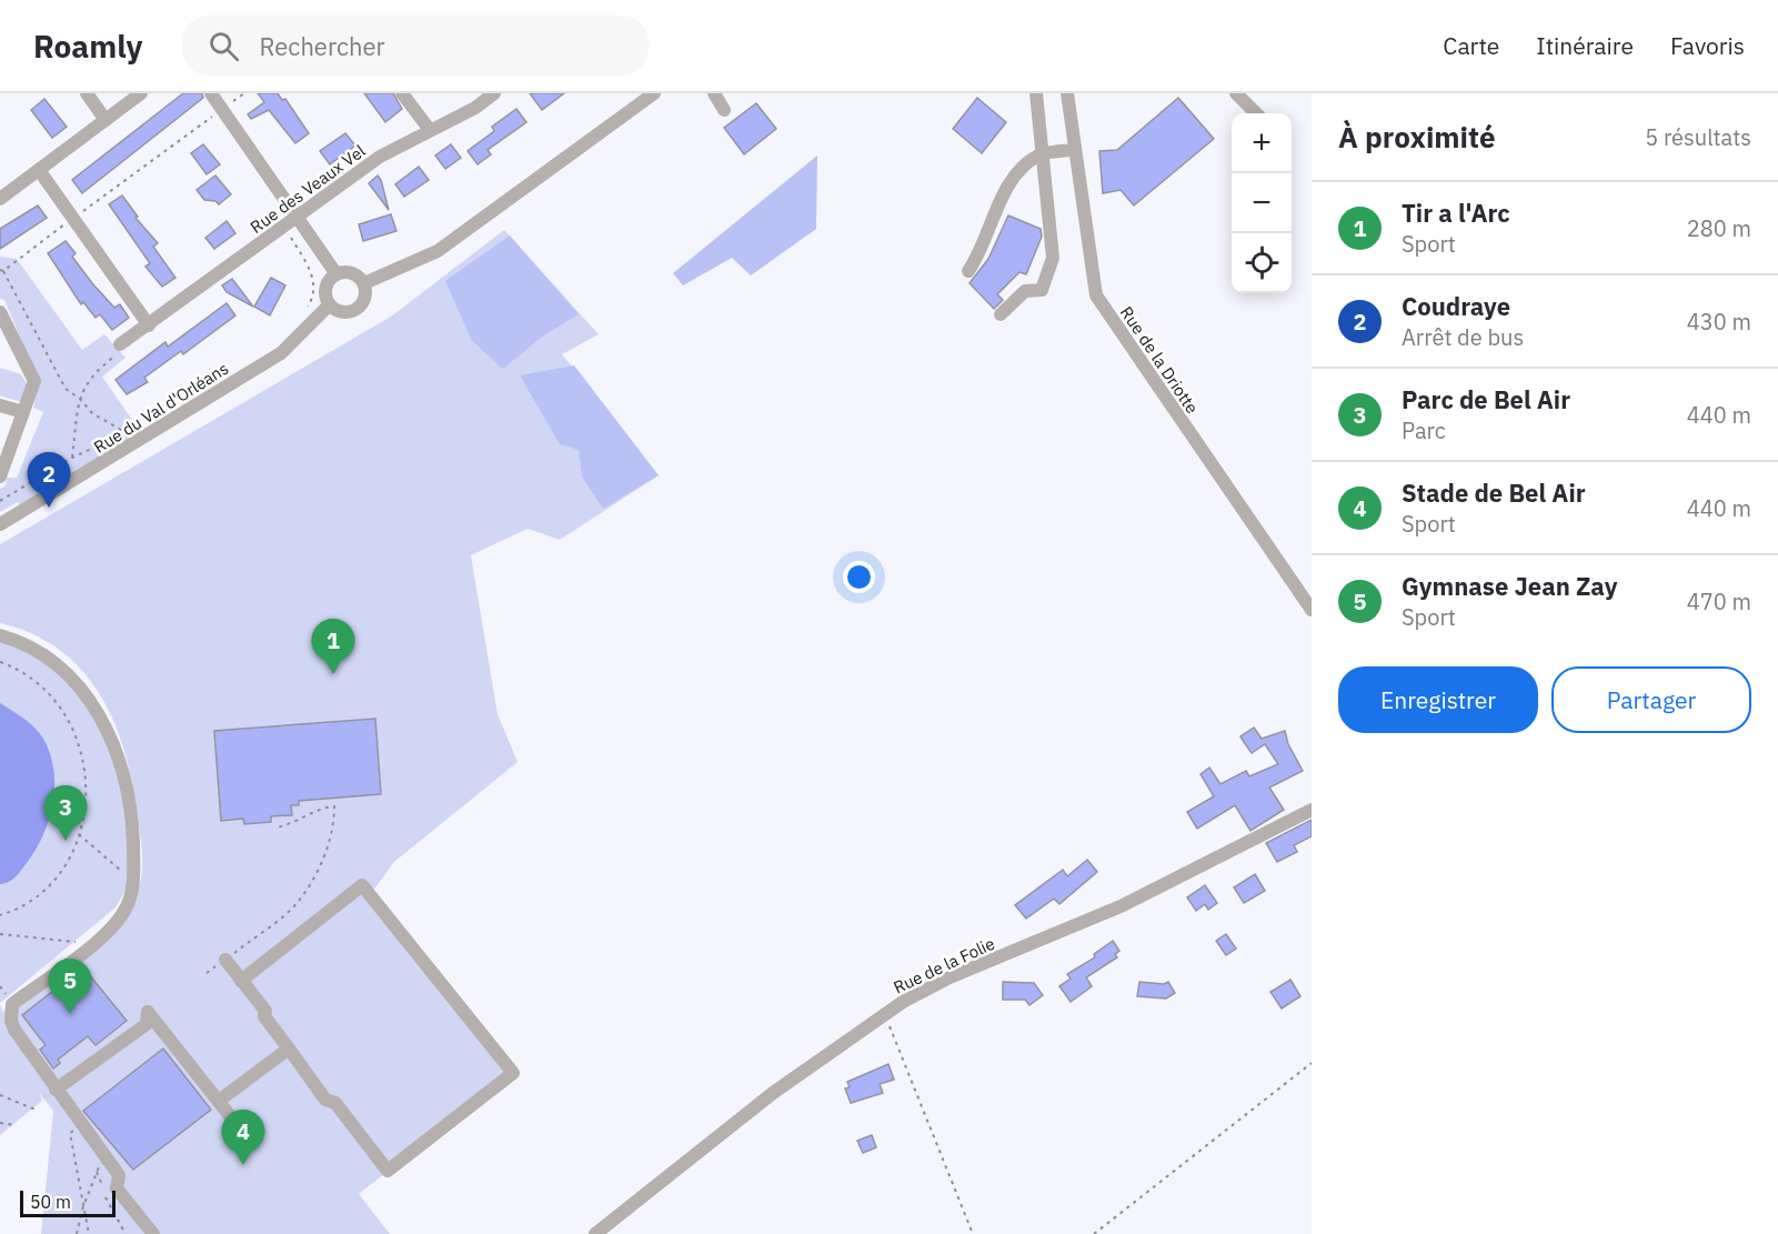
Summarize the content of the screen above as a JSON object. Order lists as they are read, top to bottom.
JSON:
{
  "streets": {
    "street": [
      "Rue des Veaux Vel",
      "Rue de la Driotte",
      "Rue du Val d'Orléans",
      "Rue de la Folie"
    ]
  },
  "scale_bar": "50 m",
  "page": {
    "header": "Roamly",
    "search": "Rechercher",
    "nav": ["Carte", "Itinéraire", "Favoris"],
    "heading": ["À proximité", "5 résultats"],
    "map_buttons": ["+", "−"],
    "list": [
      {
        "mark": "1",
        "name": "Tir a l'Arc",
        "note": "Sport",
        "value": "280 m"
      },
      {
        "mark": "2",
        "name": "Coudraye",
        "note": "Arrêt de bus",
        "value": "430 m"
      },
      {
        "mark": "3",
        "name": "Parc de Bel Air",
        "note": "Parc",
        "value": "440 m"
      },
      {
        "mark": "4",
        "name": "Stade de Bel Air",
        "note": "Sport",
        "value": "440 m"
      },
      {
        "mark": "5",
        "name": "Gymnase Jean Zay",
        "note": "Sport",
        "value": "470 m"
      }
    ],
    "pins": [
      "2",
      "1",
      "3",
      "5",
      "4"
    ],
    "buttons": ["Enregistrer", "Partager"],
    "scale": "50 m"
  }
}
